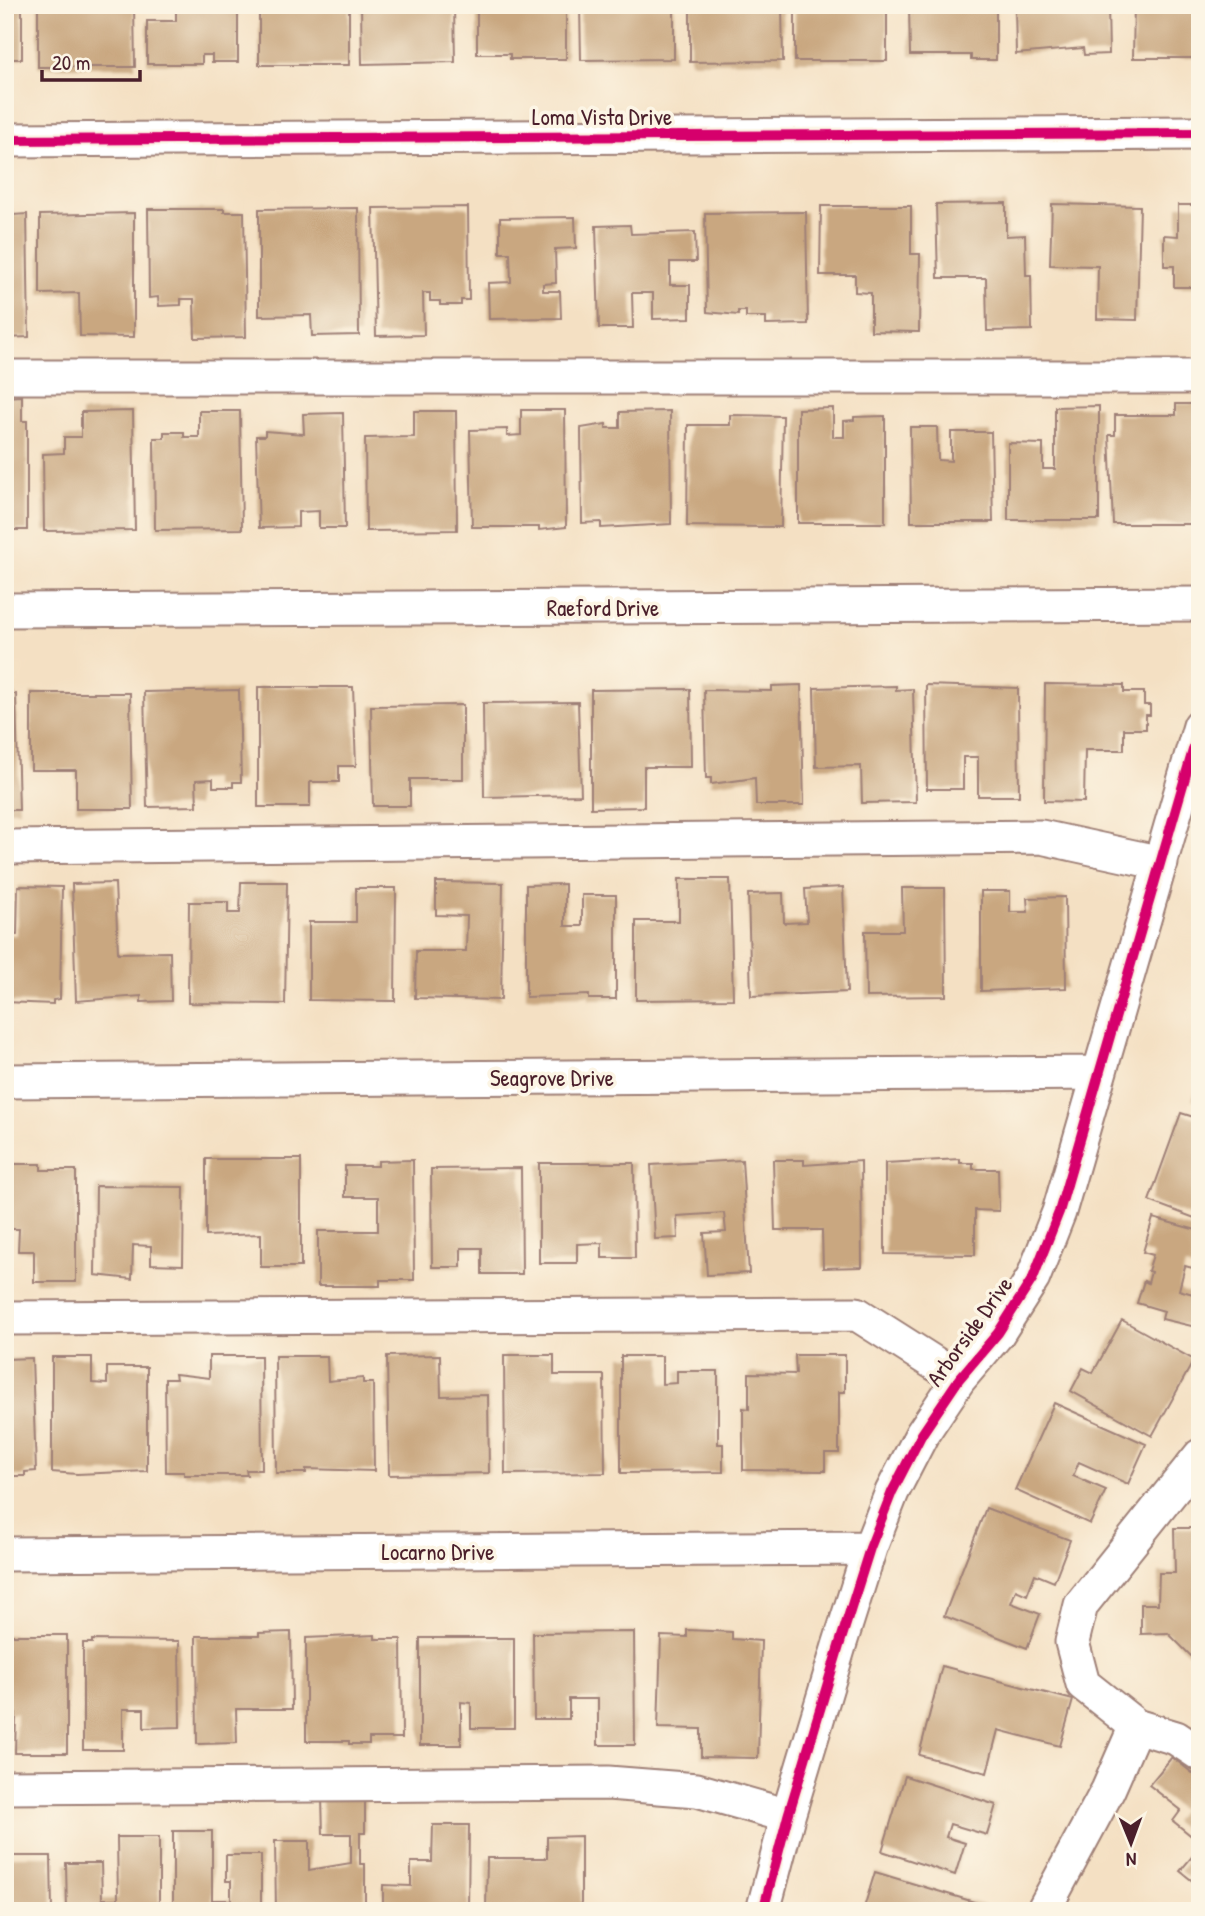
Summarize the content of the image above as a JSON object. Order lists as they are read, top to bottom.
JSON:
{
  "streets": {
    "street": [
      "Loma Vista Drive",
      "Raeford Drive",
      "Seagrove Drive",
      "Arborside Drive",
      "Locarno Drive"
    ]
  },
  "crossings": [
    ["Seagrove Drive", "Arborside Drive"],
    ["Arborside Drive", "Locarno Drive"]
  ],
  "scale_bar": "20 m",
  "north": "bottom"
}
